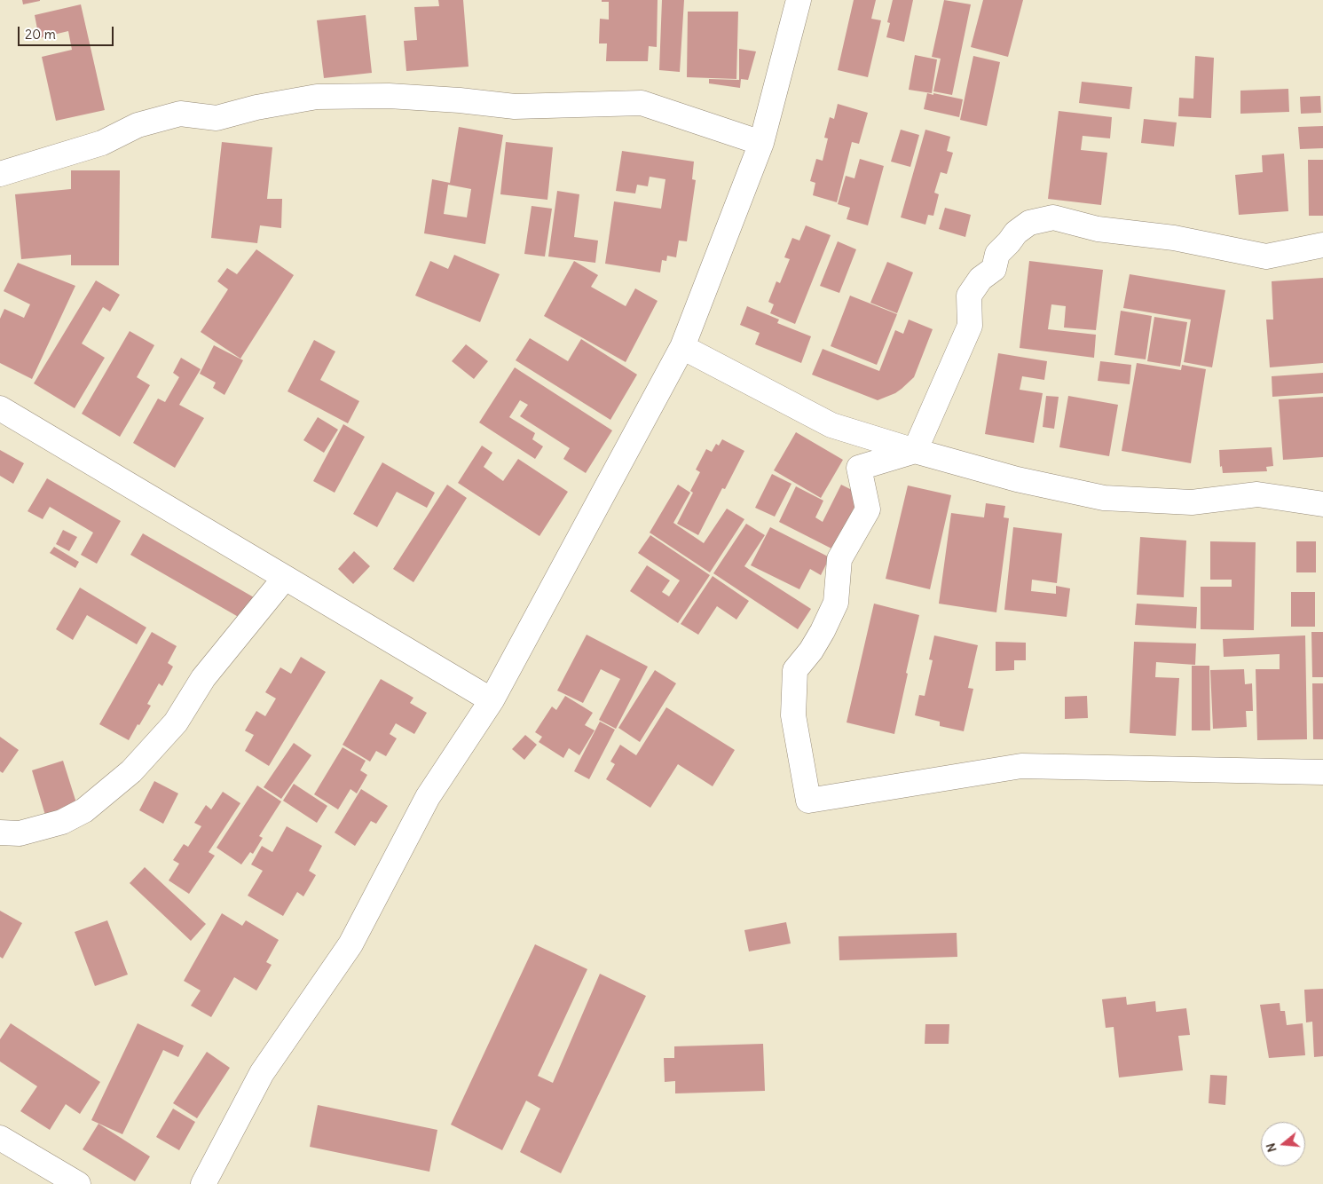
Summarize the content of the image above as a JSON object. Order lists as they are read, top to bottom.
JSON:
{
  "scale_bar": "20 m",
  "north": "left"
}
